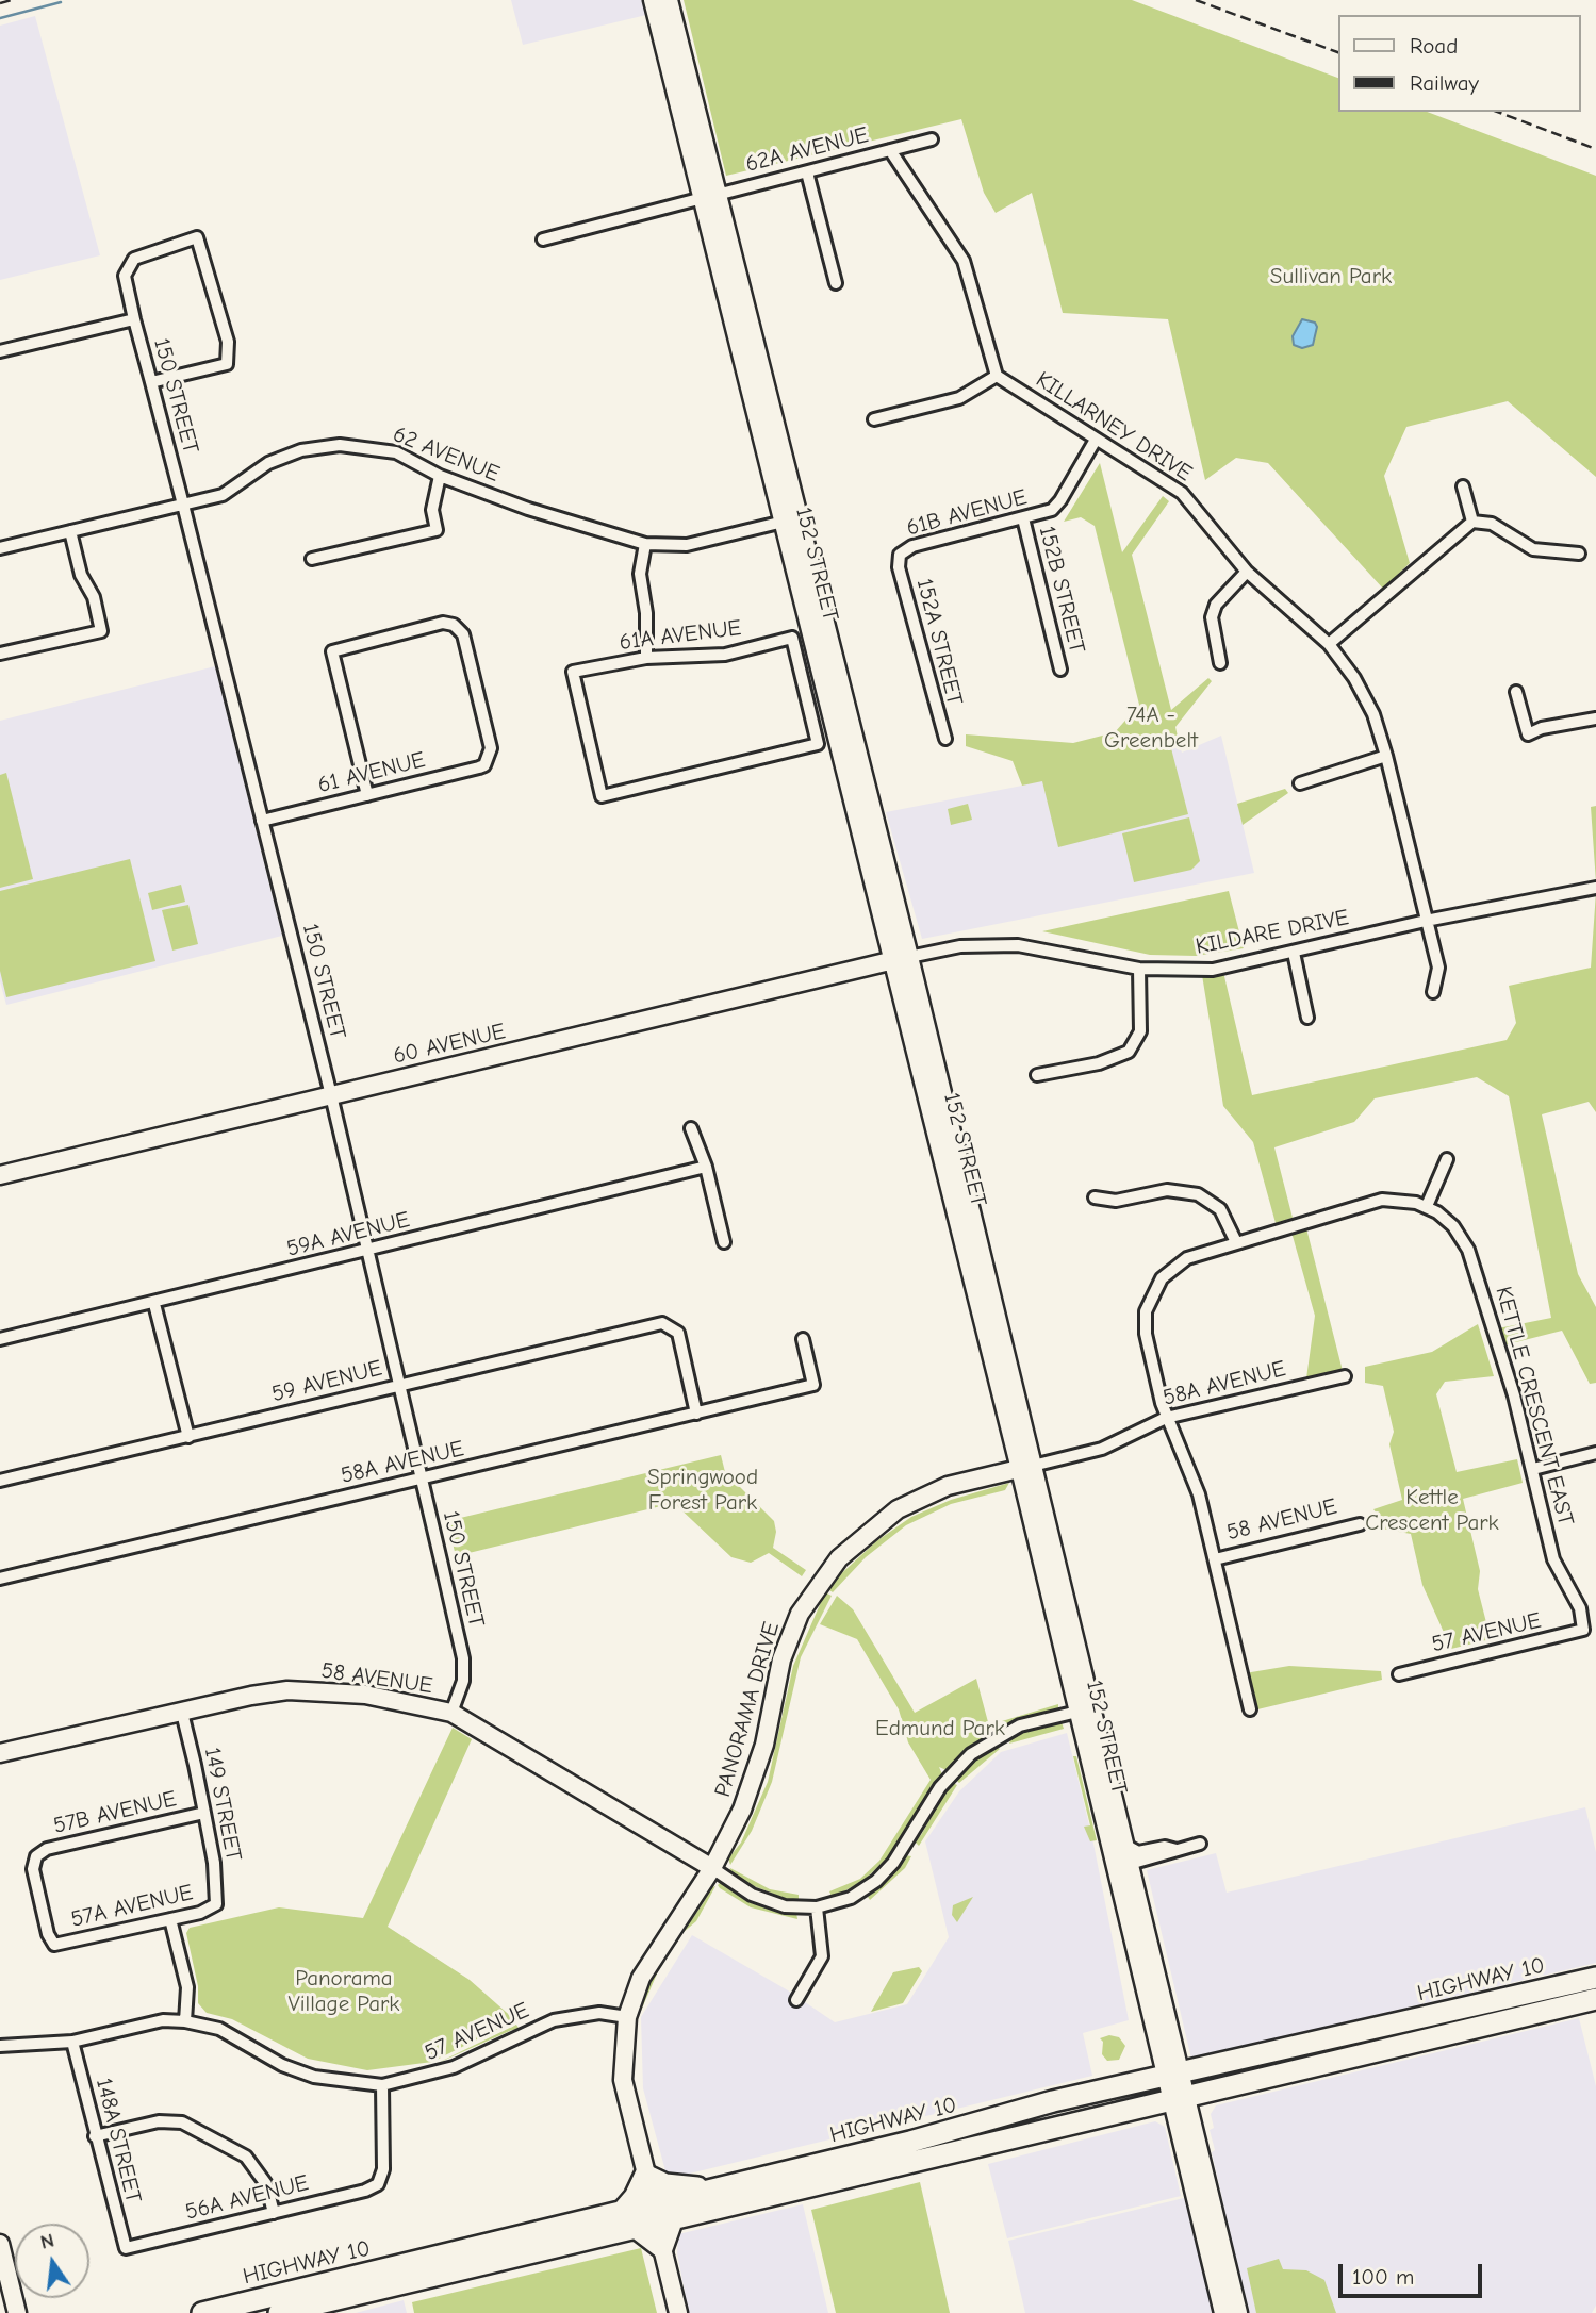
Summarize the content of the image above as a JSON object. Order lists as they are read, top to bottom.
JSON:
{
  "streets": {
    "highway": ["HIGHWAY 10"],
    "main road": [
      "152 STREET",
      "60 AVENUE",
      "58 AVENUE",
      "PANORAMA DRIVE"
    ],
    "street": [
      "62A AVENUE",
      "150 STREET",
      "KILLARNEY DRIVE",
      "62 AVENUE",
      "61B AVENUE",
      "152B STREET",
      "61A AVENUE",
      "152A STREET",
      "61 AVENUE",
      "KILDARE DRIVE",
      "59A AVENUE",
      "59 AVENUE",
      "58A AVENUE",
      "KETTLE CRESCENT EAST",
      "57 AVENUE",
      "149 STREET",
      "57B AVENUE",
      "57A AVENUE",
      "148A STREET",
      "56A AVENUE"
    ]
  },
  "crossings": [
    ["62A AVENUE", "152 STREET"],
    ["150 STREET", "62 AVENUE"],
    ["150 STREET", "61 AVENUE"],
    ["150 STREET", "60 AVENUE"],
    ["150 STREET", "59A AVENUE"],
    ["150 STREET", "59 AVENUE"],
    ["150 STREET", "58A AVENUE"],
    ["150 STREET", "58 AVENUE"],
    ["KILLARNEY DRIVE", "61B AVENUE"],
    ["KILLARNEY DRIVE", "KILDARE DRIVE"],
    ["62 AVENUE", "152 STREET"],
    ["61B AVENUE", "152B STREET"],
    ["61B AVENUE", "152A STREET"],
    ["152 STREET", "KILDARE DRIVE"],
    ["152 STREET", "60 AVENUE"],
    ["152 STREET", "58A AVENUE"],
    ["152 STREET", "PANORAMA DRIVE"],
    ["152 STREET", "HIGHWAY 10"],
    ["KILDARE DRIVE", "60 AVENUE"],
    ["59 AVENUE", "58A AVENUE"],
    ["58A AVENUE", "PANORAMA DRIVE"],
    ["KETTLE CRESCENT EAST", "57 AVENUE"],
    ["58 AVENUE", "PANORAMA DRIVE"],
    ["58 AVENUE", "149 STREET"],
    ["57 AVENUE", "PANORAMA DRIVE"],
    ["57 AVENUE", "148A STREET"],
    ["57 AVENUE", "56A AVENUE"],
    ["PANORAMA DRIVE", "HIGHWAY 10"],
    ["149 STREET", "57B AVENUE"],
    ["149 STREET", "57A AVENUE"],
    ["57B AVENUE", "57A AVENUE"],
    ["148A STREET", "56A AVENUE"]
  ],
  "parks": [
    "Sullivan Park",
    "74A - Greenbelt",
    "Springwood Forest Park",
    "Kettle Crescent Park",
    "Edmund Park",
    "Panorama Village Park"
  ],
  "legend": ["Road", "Railway"],
  "scale_bar": "100 m",
  "north": "top"
}
